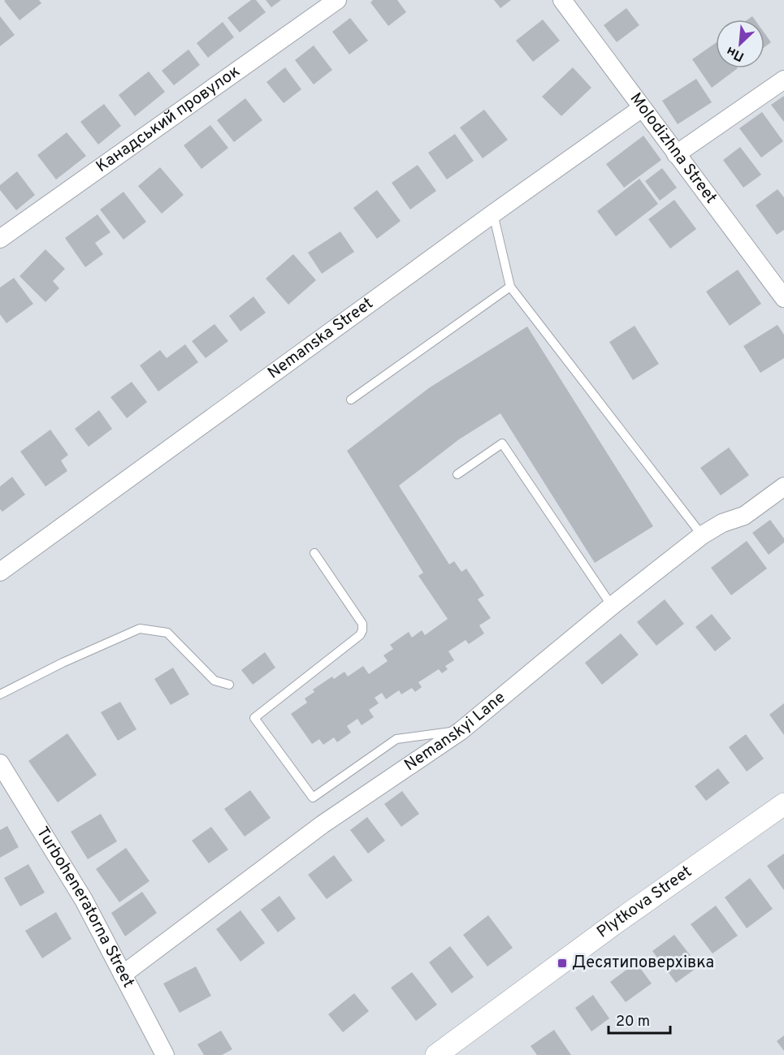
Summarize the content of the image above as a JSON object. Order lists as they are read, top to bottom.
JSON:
{
  "streets": {
    "street": [
      "Канадський провулок",
      "Molodizhna Street",
      "Nemanska Street",
      "Nemanskyi Lane",
      "Plytkova Street",
      "Turboheneratorna Street"
    ]
  },
  "crossings": [
    ["Molodizhna Street", "Nemanska Street"],
    ["Nemanskyi Lane", "Turboheneratorna Street"]
  ],
  "places": {
    "transit": ["Десятиповерхівка"]
  },
  "scale_bar": "20 m",
  "north": "bottom left"
}
